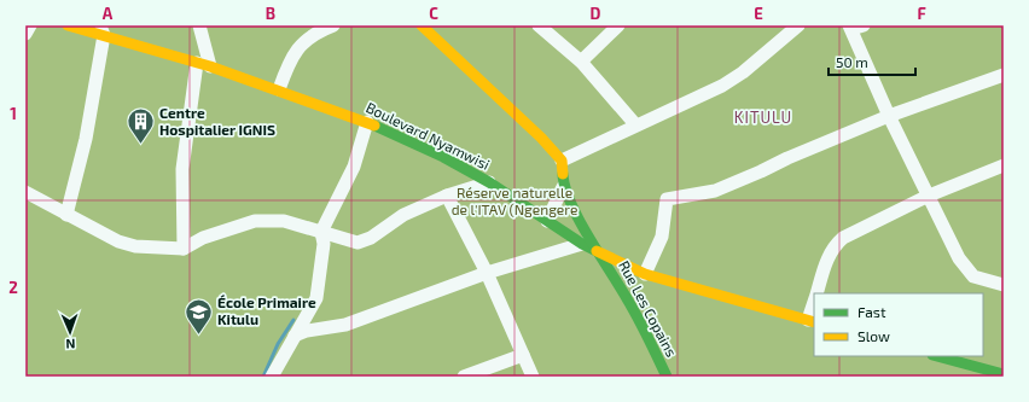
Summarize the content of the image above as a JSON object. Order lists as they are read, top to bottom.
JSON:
{
  "streets": {
    "main road": ["Boulevard Nyamwisi", "Rue Les Copains"]
  },
  "crossings": [
    ["Boulevard Nyamwisi", "Rue Les Copains"]
  ],
  "districts": ["KITULU"],
  "parks": ["Réserve naturelle de l'ITAV (Ngengere"],
  "places": {
    "building": ["Centre Hospitalier IGNIS"],
    "school or university": ["École Primaire Kitulu"]
  },
  "legend": ["Fast", "Slow"],
  "scale_bar": "50 m",
  "north": "bottom",
  "grid": {
    "columns": [
      "A",
      "B",
      "C",
      "D",
      "E",
      "F"
    ],
    "rows": ["1", "2"]
  }
}
